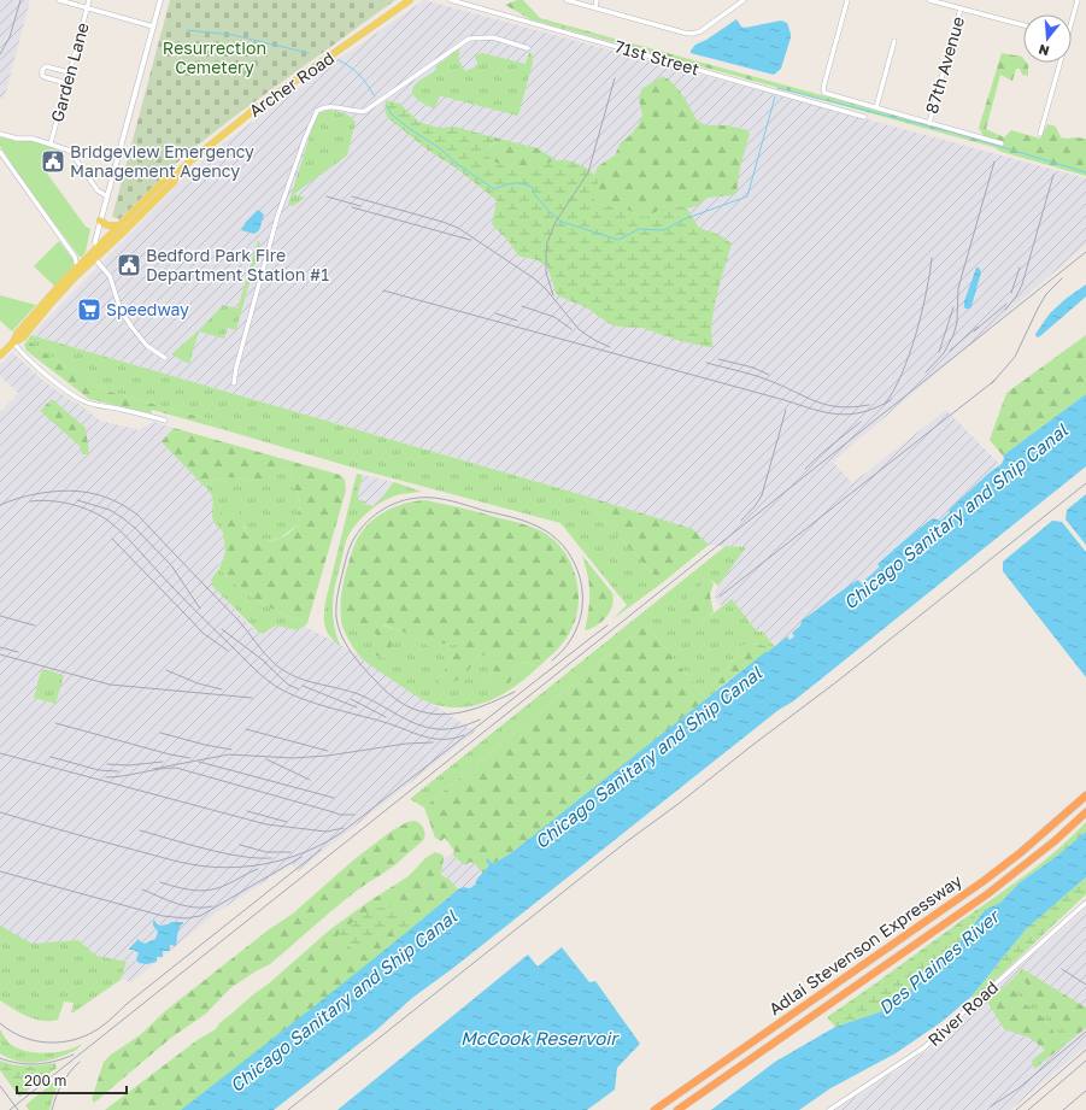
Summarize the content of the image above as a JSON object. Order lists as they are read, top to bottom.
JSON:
{
  "streets": {
    "highway": ["Adlai Stevenson Expressway"],
    "main road": ["Archer Road"],
    "street": [
      "71st Street",
      "87th Avenue",
      "Garden Lane",
      "River Road"
    ]
  },
  "water": ["Chicago Sanitary and Ship Canal", "Des Plaines River", "McCook Reservoir"],
  "parks": ["Resurrection Cemetery"],
  "places": {
    "public building": ["Bridgeview Emergency Management Agency", "Bedford Park Fire Department Station #1"],
    "supermarket": ["Speedway"]
  },
  "scale_bar": "200 m",
  "north": "bottom"
}
